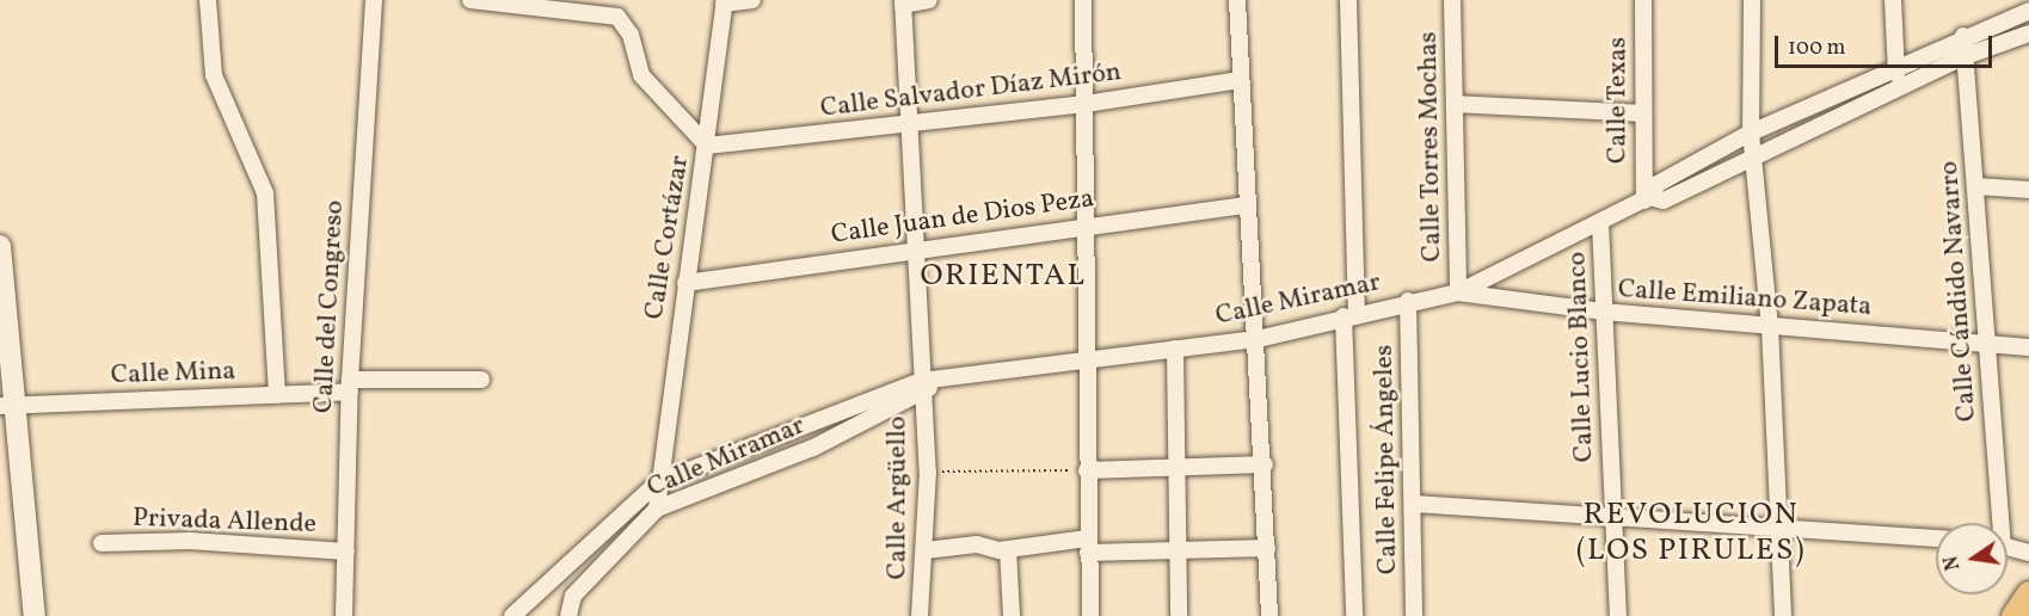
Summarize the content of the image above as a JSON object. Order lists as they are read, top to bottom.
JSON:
{
  "streets": {
    "street": [
      "Calle Salvador Díaz Mirón",
      "Calle Texas",
      "Calle Torres Mochas",
      "Calle Juan de Dios Peza",
      "Calle Cortázar",
      "Calle Cándido Navarro",
      "Calle Emiliano Zapata",
      "Calle Miramar",
      "Calle del Congreso",
      "Calle Lucio Blanco",
      "Calle Mina",
      "Calle Felipe Ángeles",
      "Calle Argüello",
      "Privada Allende"
    ]
  },
  "crossings": [
    ["Calle Salvador Díaz Mirón", "Calle Cortázar"],
    ["Calle Salvador Díaz Mirón", "Calle Argüello"],
    ["Calle Texas", "Calle Miramar"],
    ["Calle Torres Mochas", "Calle Emiliano Zapata"],
    ["Calle Torres Mochas", "Calle Miramar"],
    ["Calle Juan de Dios Peza", "Calle Cortázar"],
    ["Calle Juan de Dios Peza", "Calle Argüello"],
    ["Calle Cortázar", "Calle Miramar"],
    ["Calle Cándido Navarro", "Calle Emiliano Zapata"],
    ["Calle Cándido Navarro", "Calle Miramar"],
    ["Calle Emiliano Zapata", "Calle Miramar"],
    ["Calle Emiliano Zapata", "Calle Lucio Blanco"],
    ["Calle Miramar", "Calle Lucio Blanco"],
    ["Calle Miramar", "Calle Felipe Ángeles"],
    ["Calle Miramar", "Calle Argüello"],
    ["Calle del Congreso", "Calle Mina"],
    ["Calle del Congreso", "Privada Allende"]
  ],
  "districts": ["ORIENTAL", "REVOLUCION (LOS PIRULES)"],
  "scale_bar": "100 m",
  "north": "left"
}
